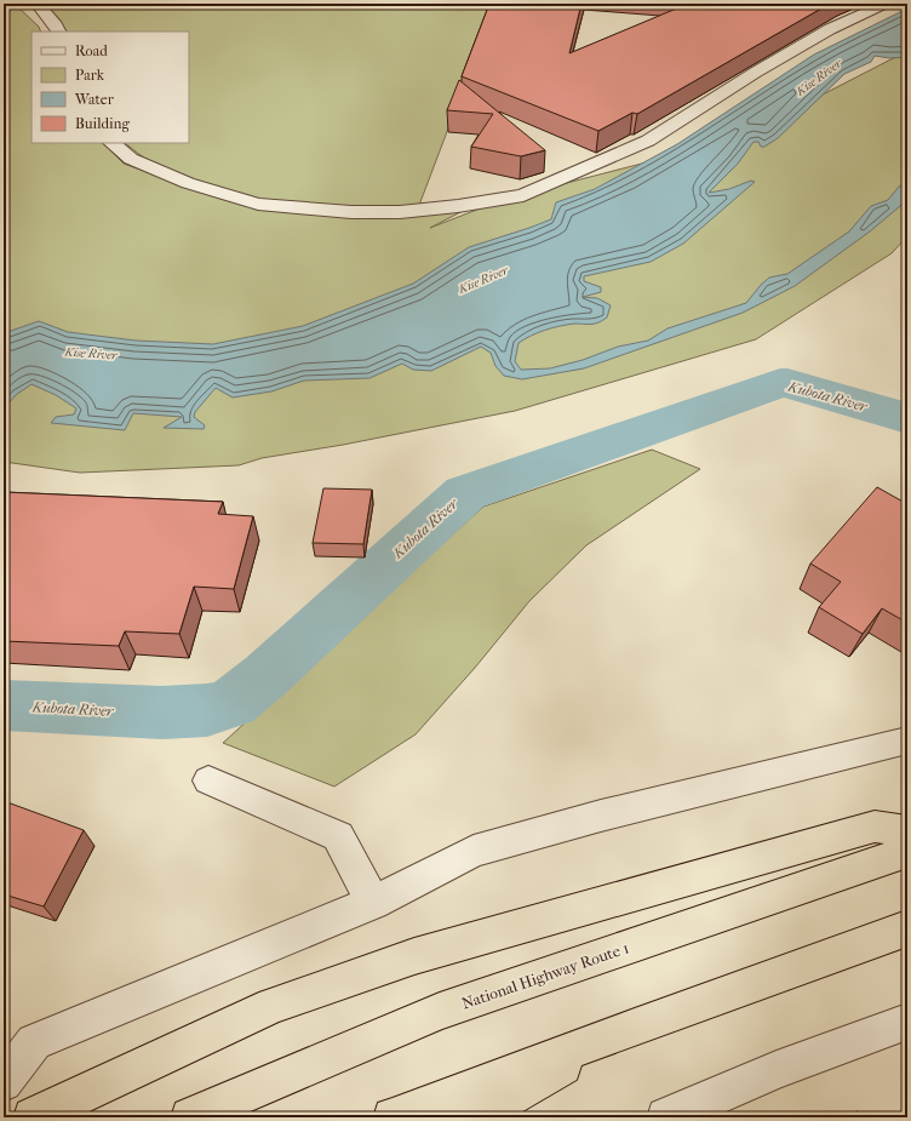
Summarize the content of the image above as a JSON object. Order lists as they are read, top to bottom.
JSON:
{
  "streets": {
    "highway": ["National Highway Route 1"]
  },
  "water": ["Kise River", "Kubota River"],
  "legend": [
    "Road",
    "Park",
    "Water",
    "Building"
  ]
}
